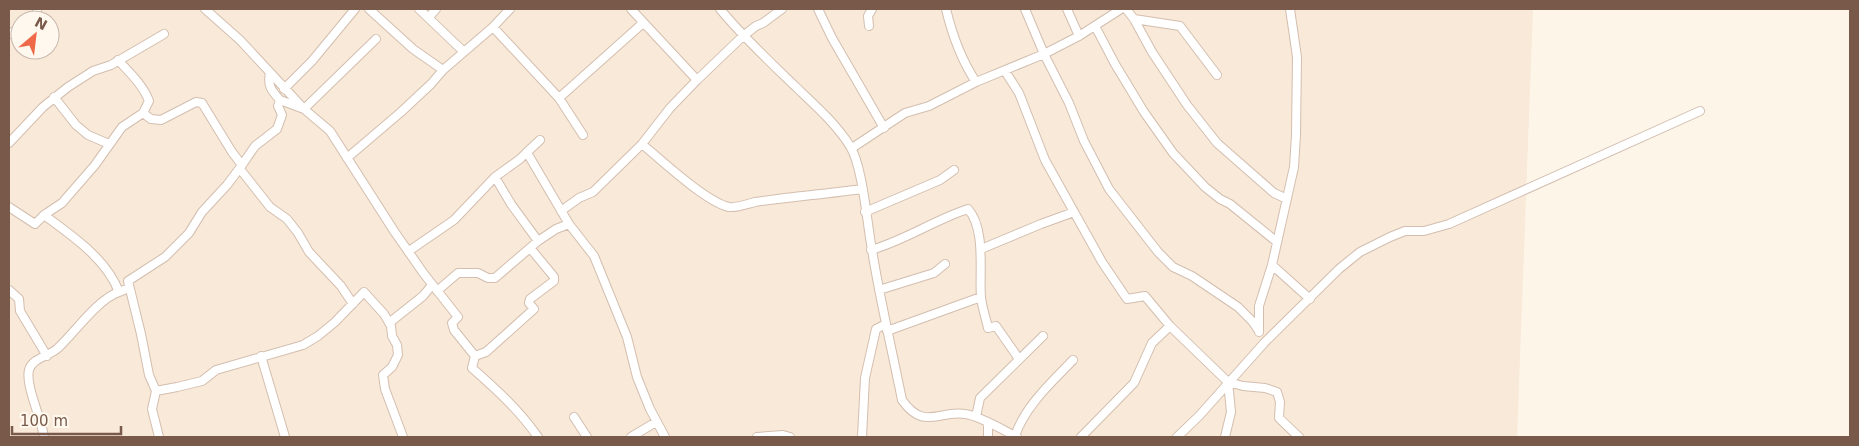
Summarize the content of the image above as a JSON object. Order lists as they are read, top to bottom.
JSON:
{
  "scale_bar": "100 m",
  "north": "top right"
}
